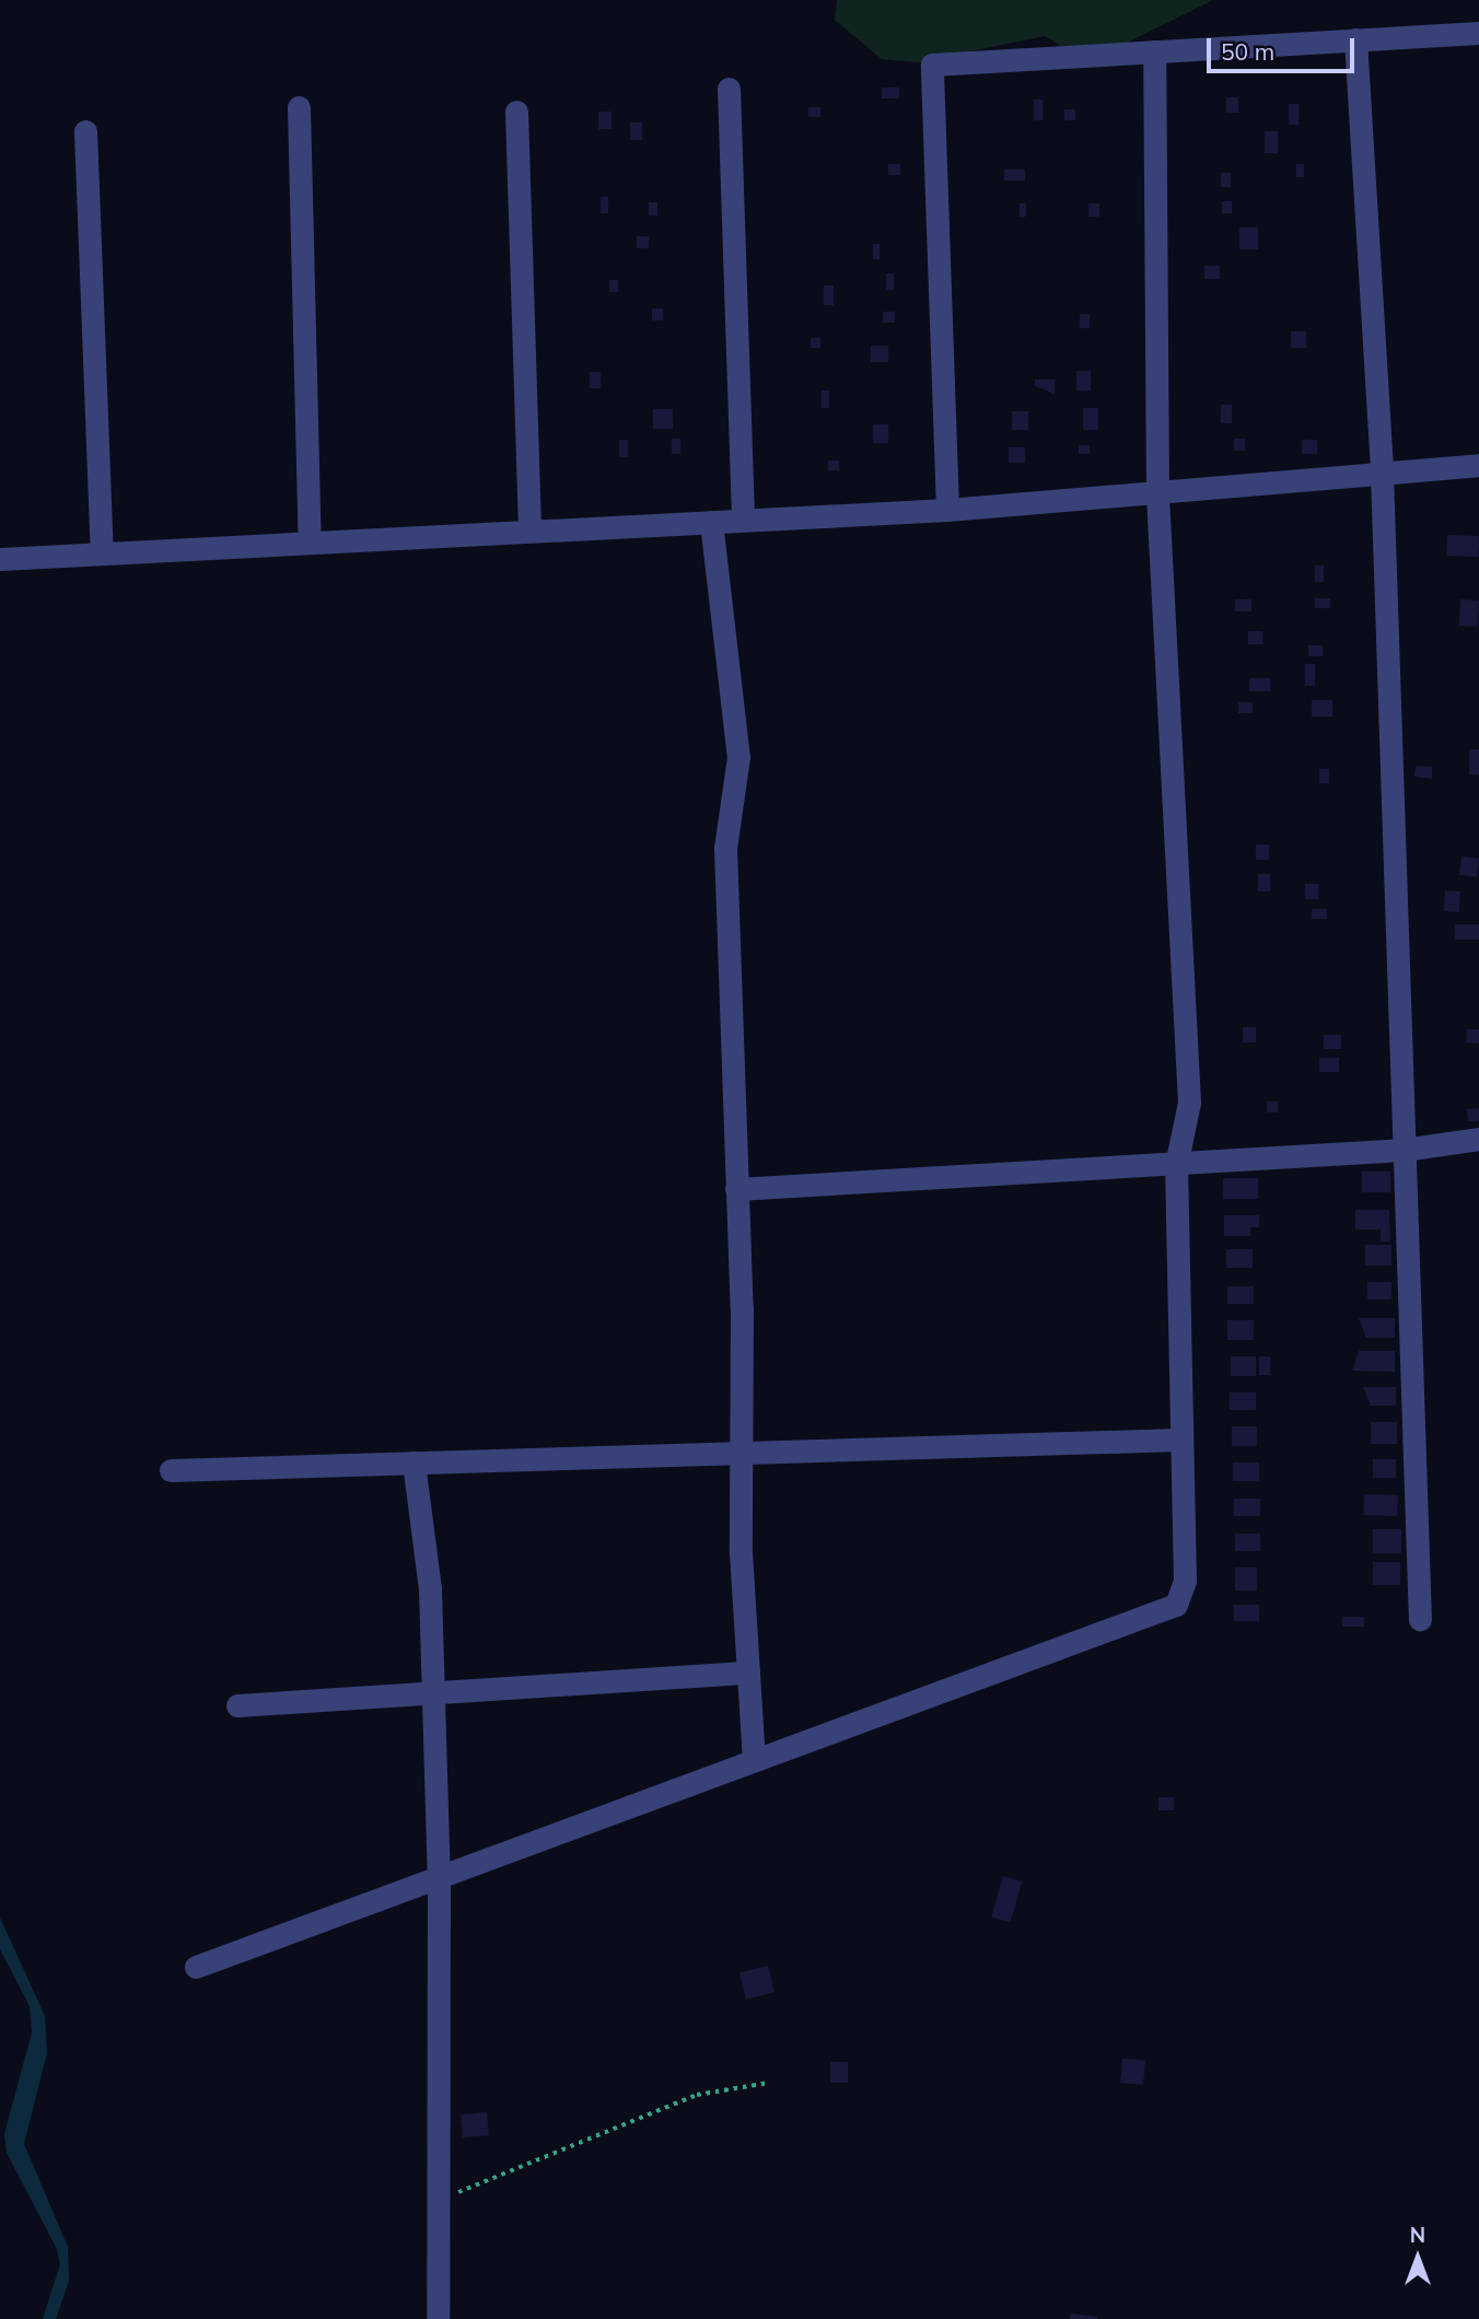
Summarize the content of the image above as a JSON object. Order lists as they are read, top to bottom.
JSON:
{
  "scale_bar": "50 m",
  "north": "top"
}
